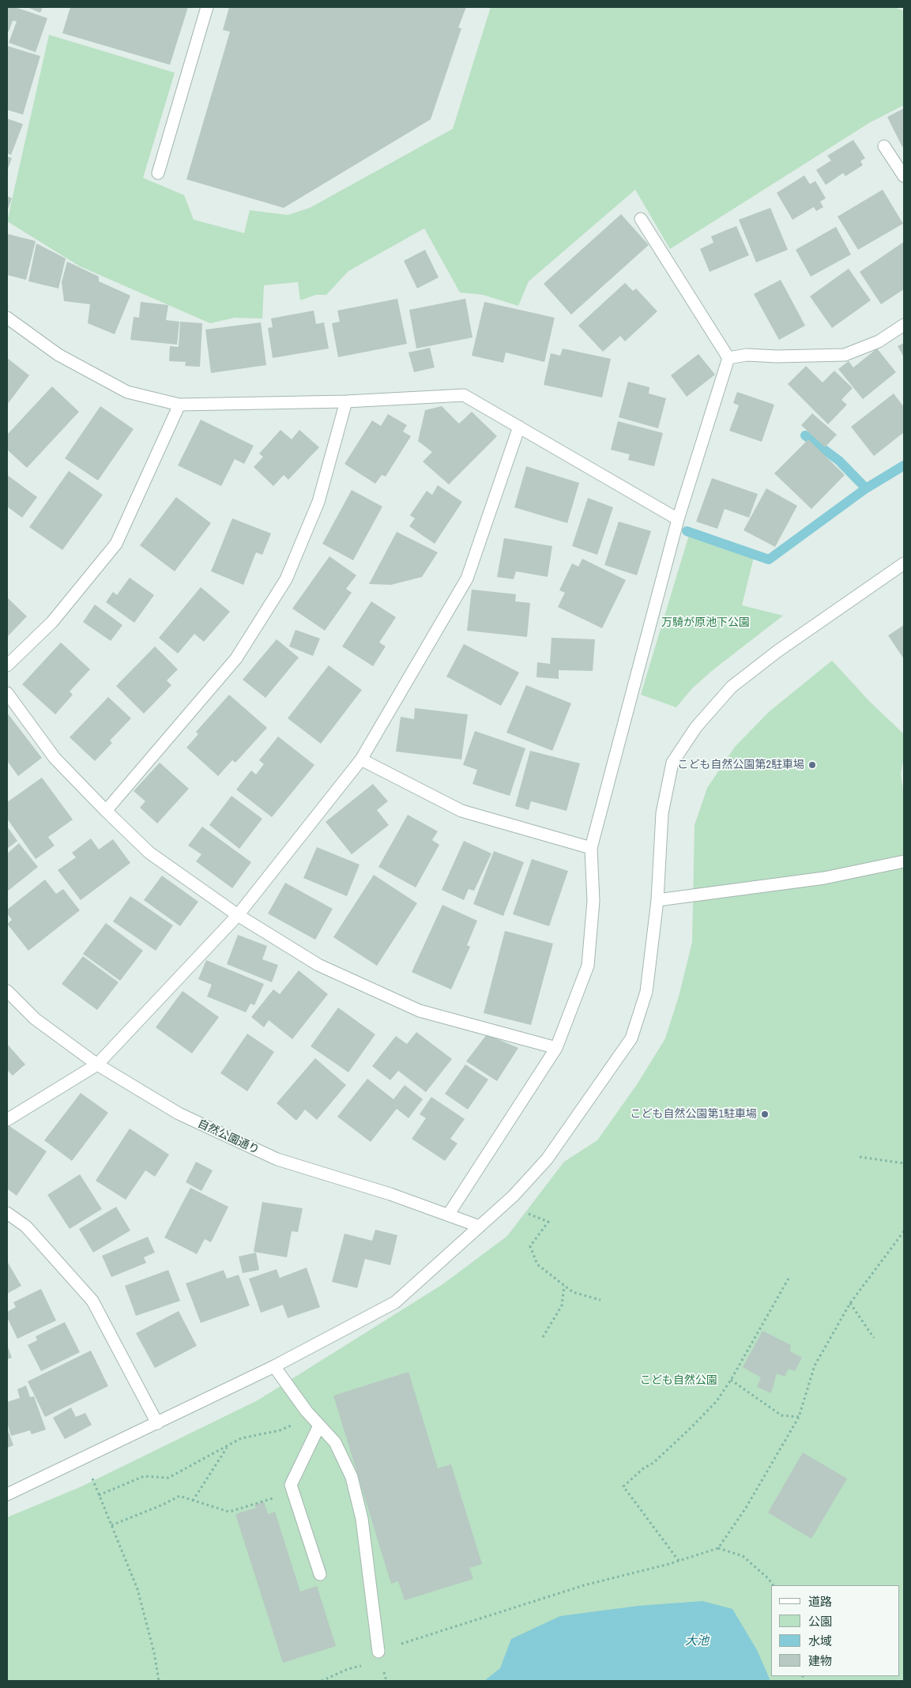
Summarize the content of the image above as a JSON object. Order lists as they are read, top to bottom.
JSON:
{
  "streets": {
    "street": ["自然公園通り"]
  },
  "water": ["大池"],
  "parks": ["万騎が原池下公園", "こども自然公園"],
  "places": ["こども自然公園第2駐車場", "こども自然公園第1駐車場"],
  "legend": [
    "道路",
    "公園",
    "水域",
    "建物"
  ]
}
